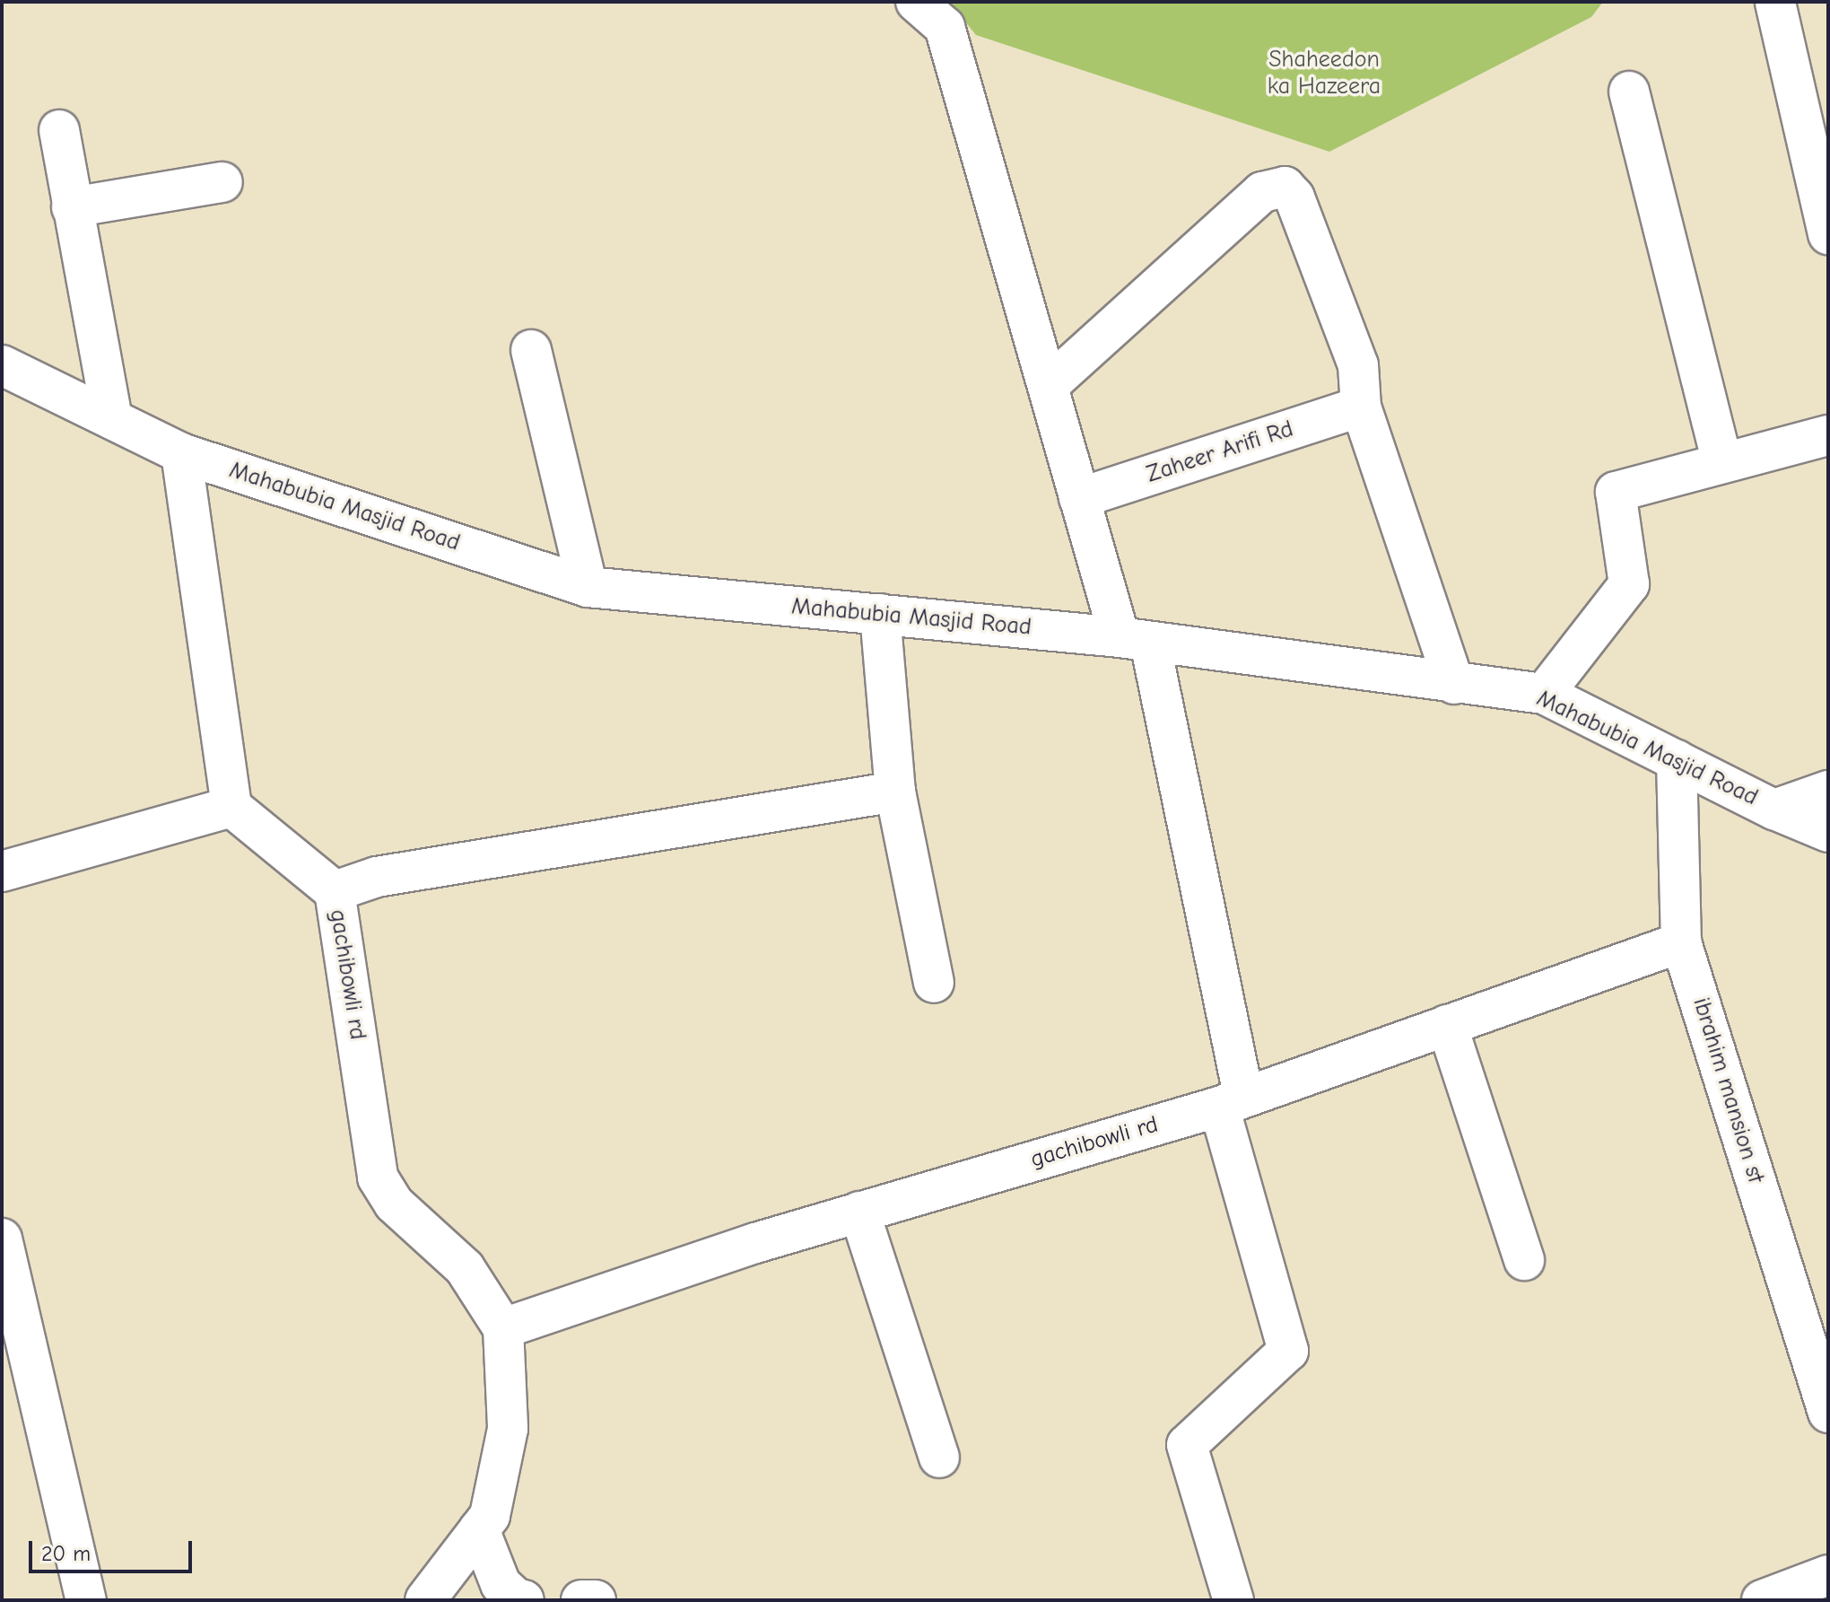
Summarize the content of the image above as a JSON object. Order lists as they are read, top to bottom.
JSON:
{
  "streets": {
    "street": [
      "Zaheer Arifi Rd",
      "Mahabubia Masjid Road",
      "gachibowli rd",
      "ibrahim mansion st"
    ]
  },
  "crossings": [
    ["Mahabubia Masjid Road", "ibrahim mansion st"],
    ["gachibowli rd", "ibrahim mansion st"]
  ],
  "parks": ["Shaheedon ka Hazeera"],
  "scale_bar": "20 m"
}
